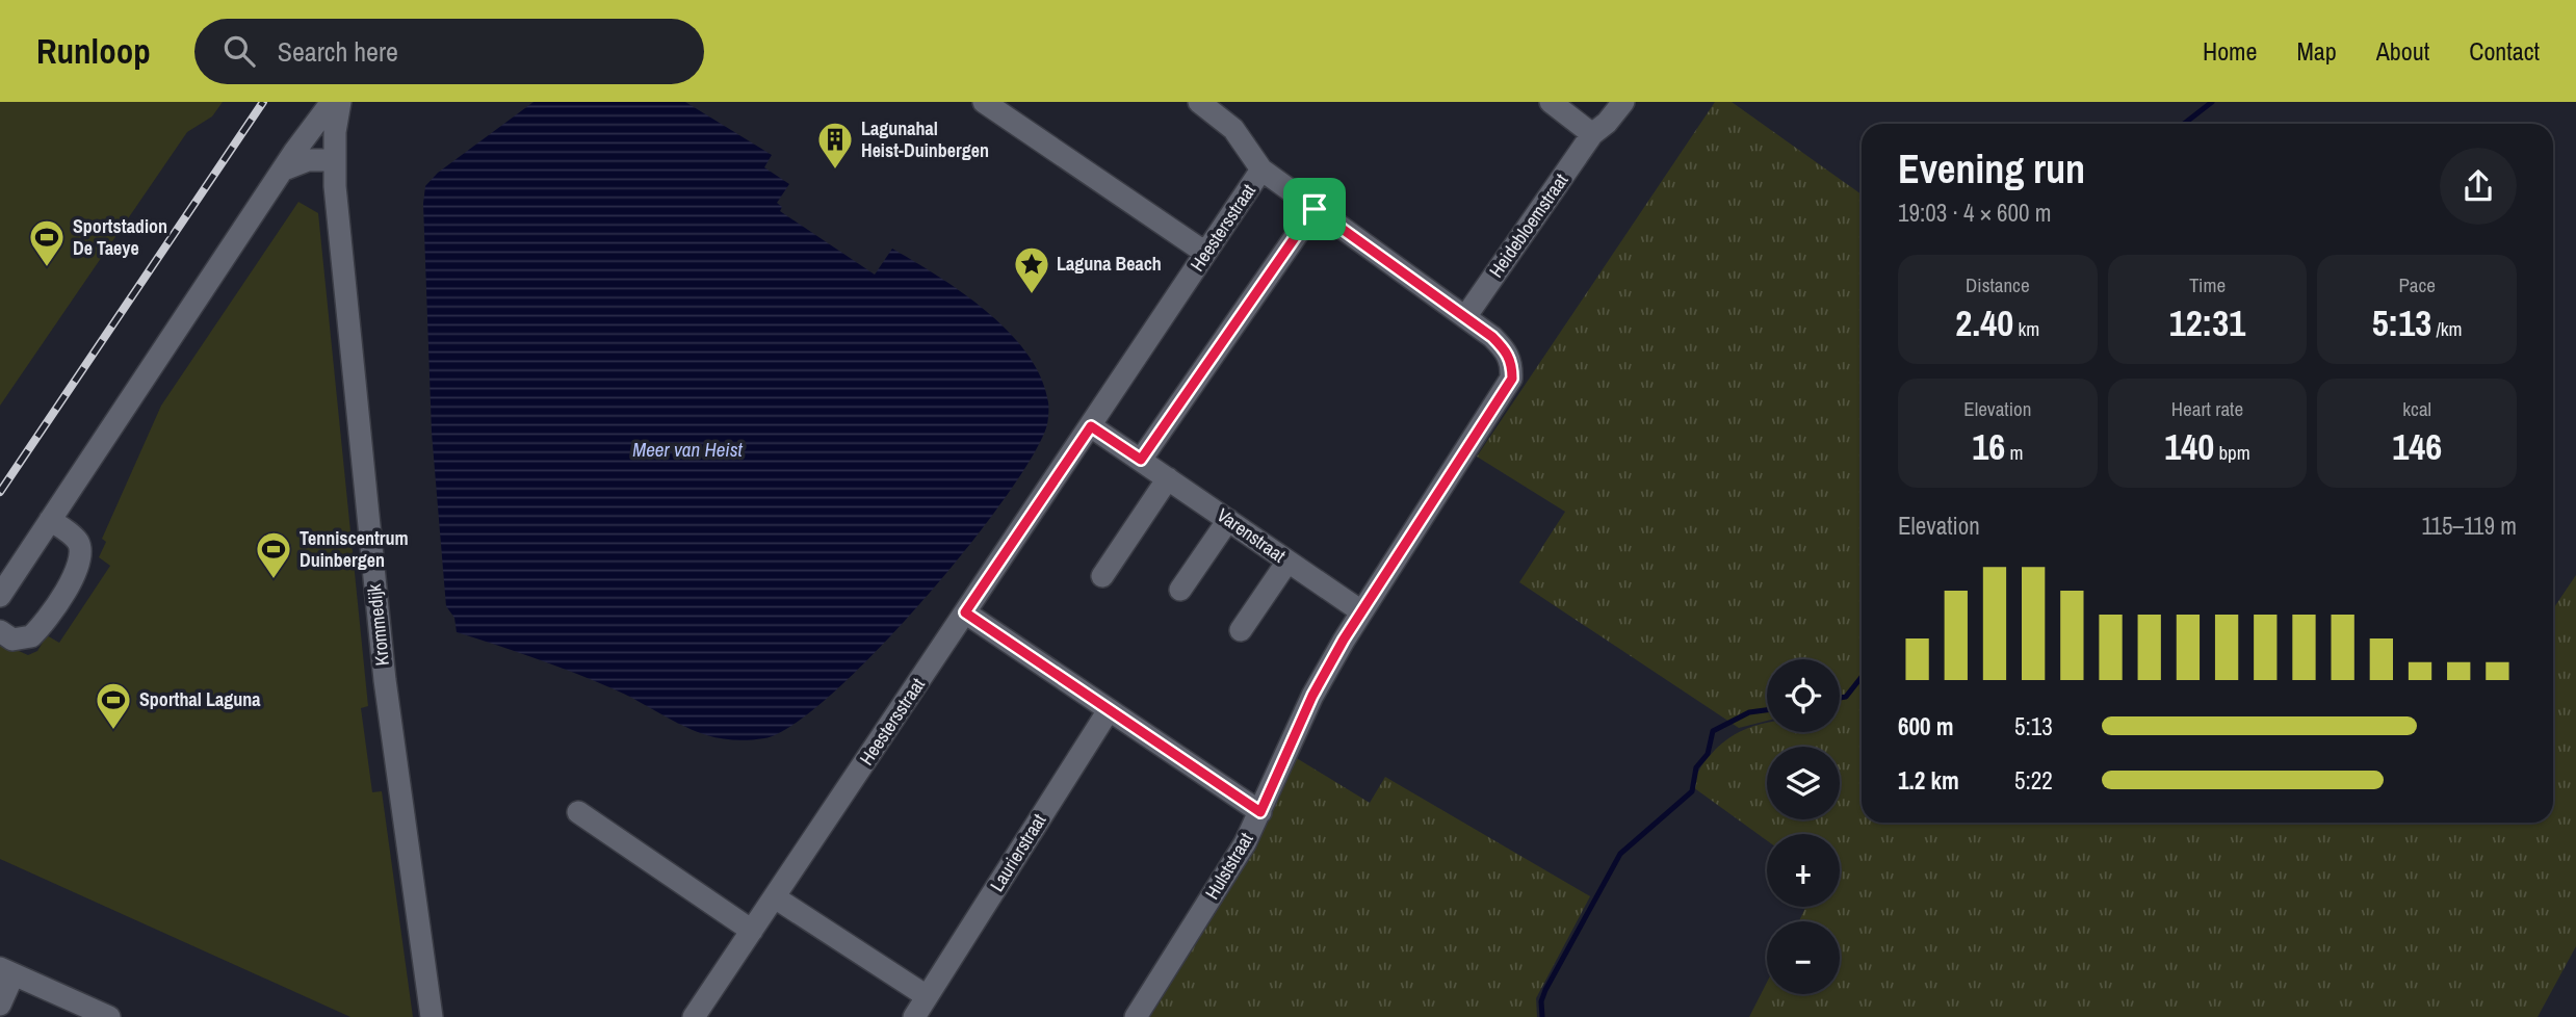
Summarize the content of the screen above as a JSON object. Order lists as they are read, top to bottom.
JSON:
{
  "streets": {
    "street": [
      "Heidebloemstraat",
      "Heestersstraat",
      "Varenstraat",
      "Krommedijk",
      "Laurierstraat",
      "Hulststraat"
    ]
  },
  "crossings": [
    ["Heidebloemstraat", "Hulststraat"],
    ["Heestersstraat", "Hulststraat"],
    ["Varenstraat", "Hulststraat"]
  ],
  "water": ["Meer van Heist"],
  "places": {
    "building": ["Lagunahal Heist-Duinbergen"],
    "sports": ["Sportstadion De Taeye", "Tenniscentrum Duinbergen", "Sporthal Laguna"],
    "place": ["Laguna Beach"]
  },
  "page": {
    "header": "Runloop",
    "search": "Search here",
    "nav": [
      "Home",
      "Map",
      "About",
      "Contact"
    ],
    "heading": ["Evening run", "19:03 · 4 × 600 m"],
    "stats": [
      ["Distance", "2.40 km"],
      ["Time", "12:31"],
      ["Pace", "5:13 /km"],
      ["Elevation", "16 m"],
      ["Heart rate", "140 bpm"],
      ["kcal", "146"]
    ],
    "chart": ["Elevation", "115–119 m"],
    "map_buttons": ["+", "−"],
    "list": [
      {
        "name": "600 m",
        "note": "5:13"
      },
      {
        "name": "1.2 km",
        "note": "5:22"
      }
    ]
  }
}
